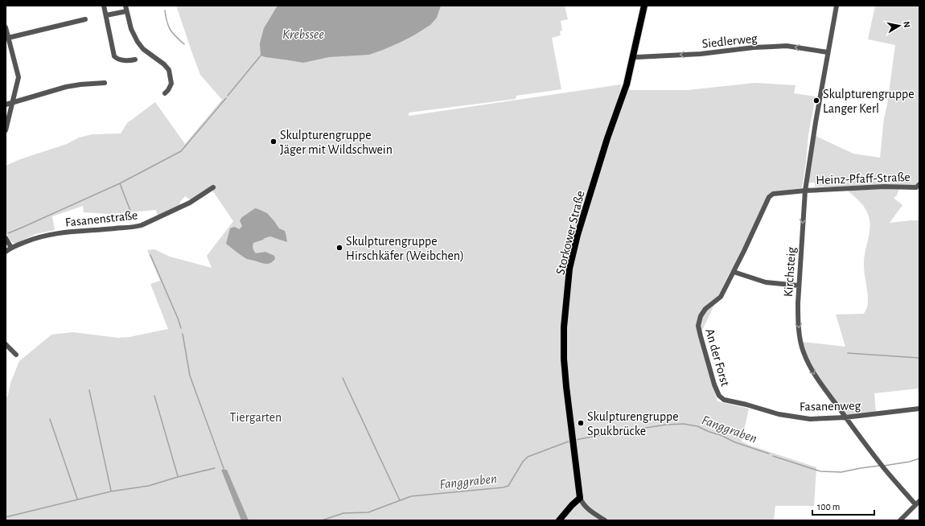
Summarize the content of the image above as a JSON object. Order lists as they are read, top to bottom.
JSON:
{
  "streets": {
    "main road": ["Storkower Straße"],
    "street": [
      "Siedlerweg",
      "Heinz-Pfaff-Straße",
      "Fasanenstraße",
      "Kirchsteig",
      "An der Forst",
      "Fasanenweg"
    ]
  },
  "crossings": [
    ["Siedlerweg", "Storkower Straße"],
    ["Siedlerweg", "Kirchsteig"],
    ["Heinz-Pfaff-Straße", "Kirchsteig"],
    ["Heinz-Pfaff-Straße", "An der Forst"],
    ["Kirchsteig", "An der Forst"],
    ["Kirchsteig", "Fasanenweg"],
    ["An der Forst", "Fasanenweg"]
  ],
  "one_way": ["Siedlerweg", "Kirchsteig"],
  "water": ["Krebssee", "Fanggraben"],
  "parks": ["Tiergarten"],
  "places": [
    "Skulpturengruppe Langer Kerl",
    "Skulpturengruppe Jäger mit Wildschwein",
    "Skulpturengruppe Hirschkäfer (Weibchen)",
    "Skulpturengruppe Spukbrücke"
  ],
  "scale_bar": "100 m",
  "north": "right"
}
